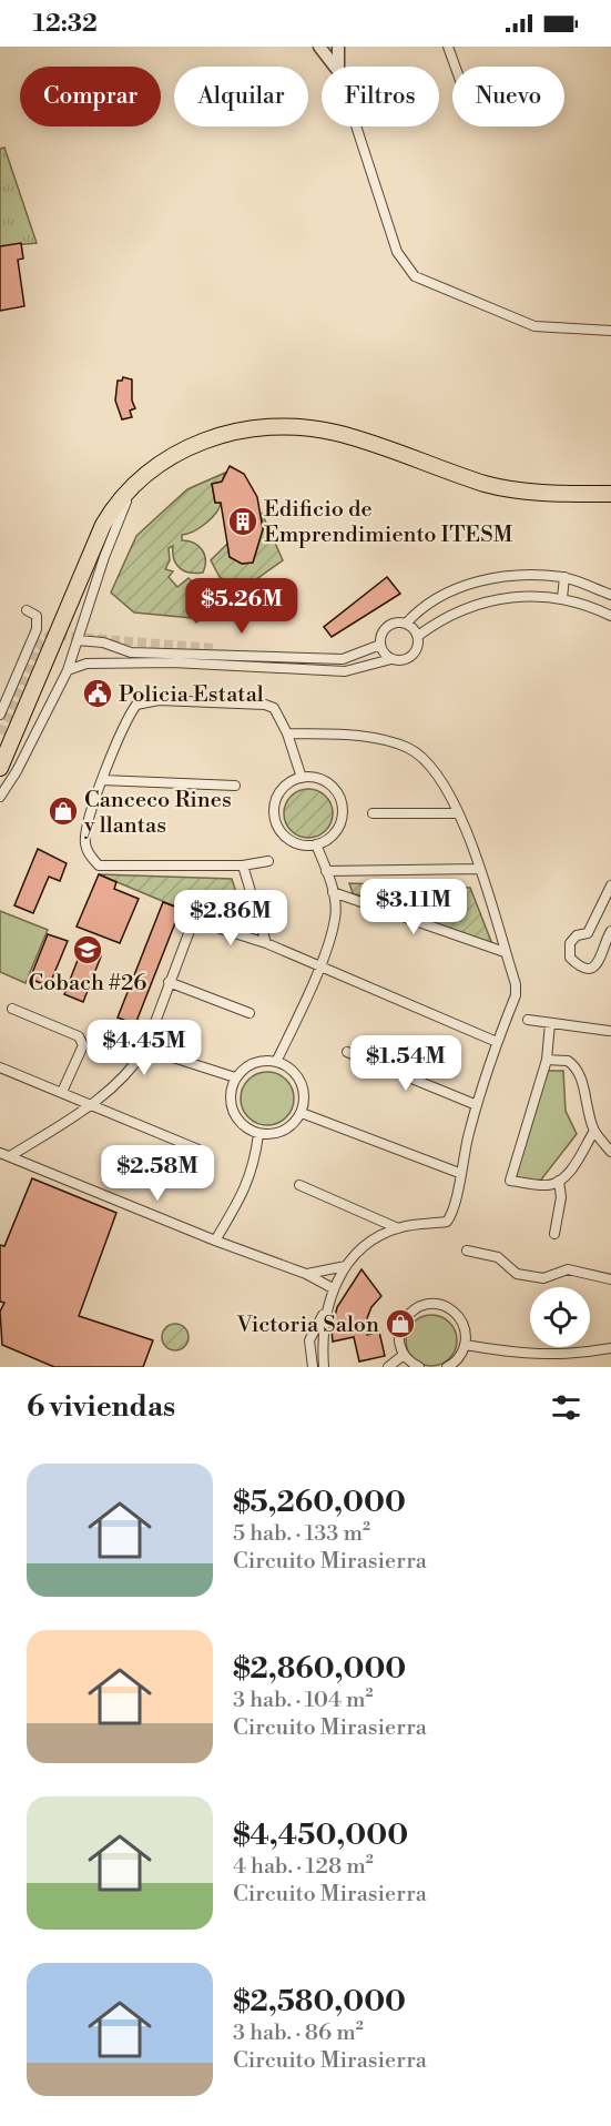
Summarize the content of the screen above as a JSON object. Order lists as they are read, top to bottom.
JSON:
{
  "places": {
    "building": ["Edificio de Emprendimiento ITESM"],
    "public building": ["Policia Estatal"],
    "shop": ["Canceco Rines y llantas", "Victoria Salon"],
    "school or university": ["Cobach #26"]
  },
  "page": {
    "status": "12:32",
    "chip": [
      "Comprar",
      "Alquilar",
      "Filtros",
      "Nuevo"
    ],
    "price": [
      "$5.26M",
      "$3.11M",
      "$2.86M",
      "$4.45M",
      "$1.54M",
      "$2.58M"
    ],
    "heading": "6 viviendas",
    "list": [
      {
        "name": "$5,260,000",
        "note": "5 hab. · 133 m² · Circuito Mirasierra"
      },
      {
        "name": "$2,860,000",
        "note": "3 hab. · 104 m² · Circuito Mirasierra"
      },
      {
        "name": "$4,450,000",
        "note": "4 hab. · 128 m² · Circuito Mirasierra"
      },
      {
        "name": "$2,580,000",
        "note": "3 hab. · 86 m² · Circuito Mirasierra"
      }
    ]
  }
}
